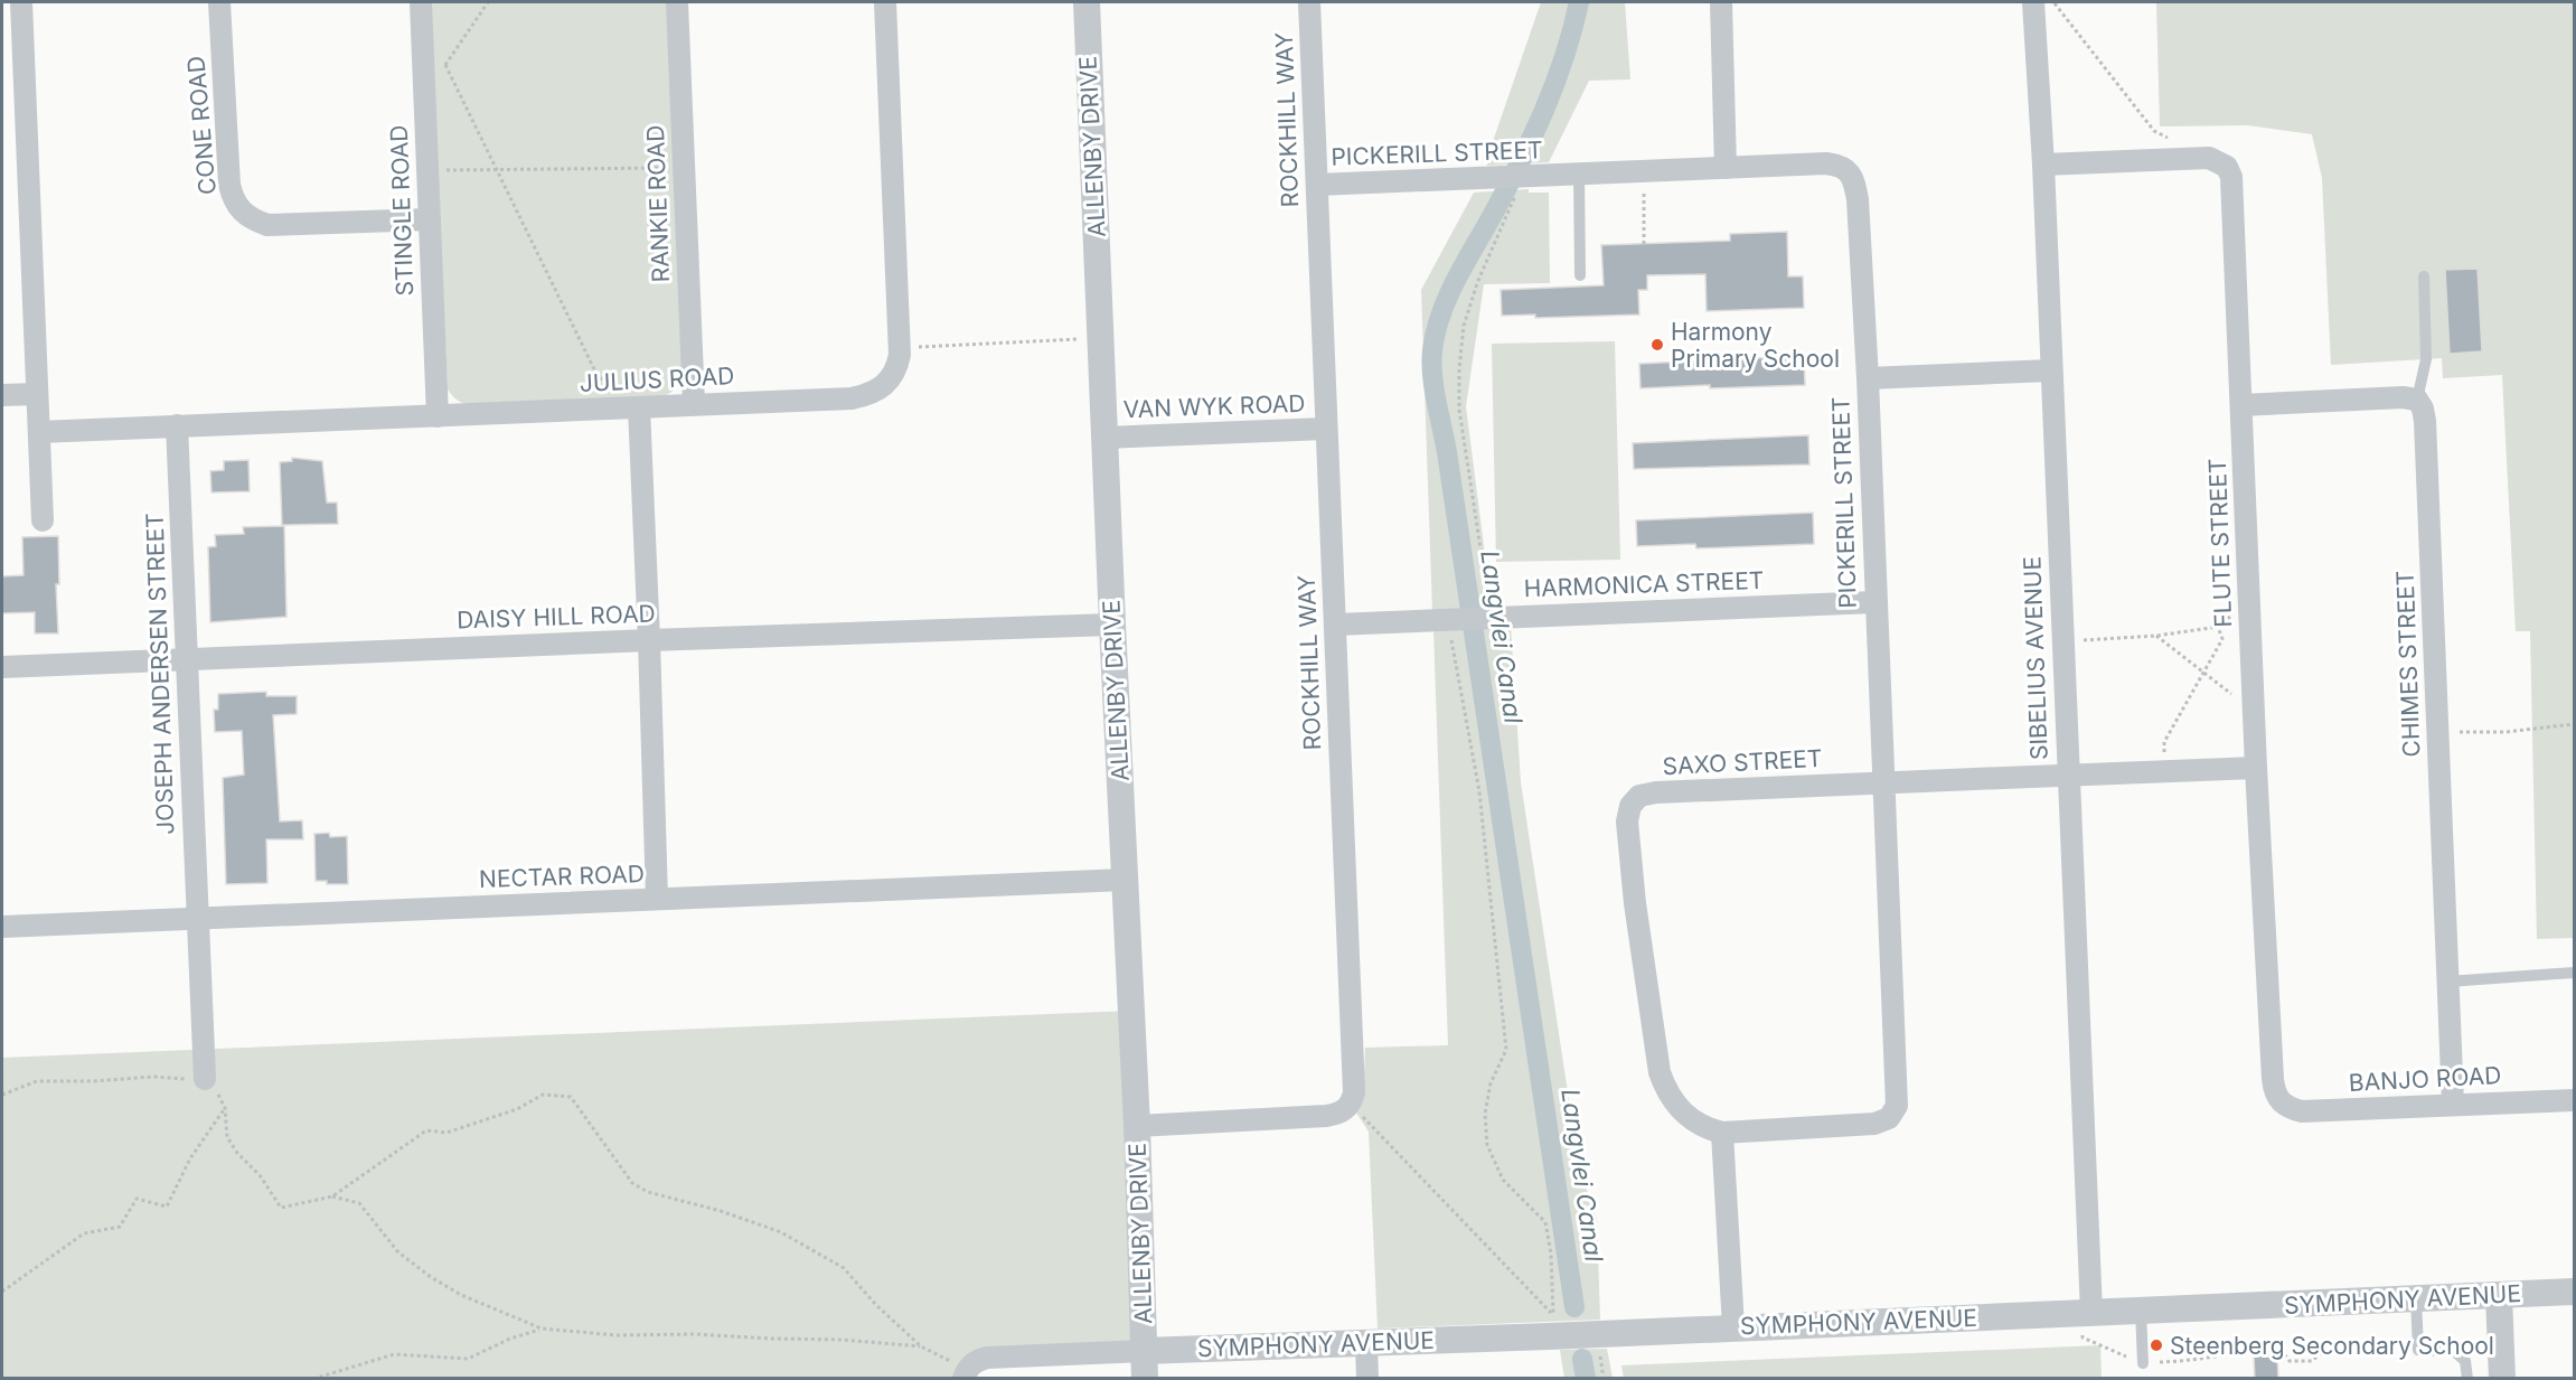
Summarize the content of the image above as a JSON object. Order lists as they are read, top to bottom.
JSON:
{
  "streets": {
    "street": [
      "ROCKHILL WAY",
      "CONE ROAD",
      "ALLENBY DRIVE",
      "PICKERILL STREET",
      "RANKIE ROAD",
      "STINGLE ROAD",
      "JULIUS ROAD",
      "VAN WYK ROAD",
      "FLUTE STREET",
      "HARMONICA STREET",
      "DAISY HILL ROAD",
      "SIBELIUS AVENUE",
      "CHIMES STREET",
      "JOSEPH ANDERSEN STREET",
      "SAXO STREET",
      "NECTAR ROAD",
      "BANJO ROAD",
      "SYMPHONY AVENUE"
    ]
  },
  "crossings": [
    ["ROCKHILL WAY", "PICKERILL STREET"],
    ["ROCKHILL WAY", "VAN WYK ROAD"],
    ["ROCKHILL WAY", "HARMONICA STREET"],
    ["CONE ROAD", "STINGLE ROAD"],
    ["ALLENBY DRIVE", "VAN WYK ROAD"],
    ["ALLENBY DRIVE", "DAISY HILL ROAD"],
    ["ALLENBY DRIVE", "NECTAR ROAD"],
    ["ALLENBY DRIVE", "SYMPHONY AVENUE"],
    ["PICKERILL STREET", "HARMONICA STREET"],
    ["PICKERILL STREET", "SAXO STREET"],
    ["RANKIE ROAD", "JULIUS ROAD"],
    ["STINGLE ROAD", "JULIUS ROAD"],
    ["JULIUS ROAD", "JOSEPH ANDERSEN STREET"],
    ["FLUTE STREET", "SIBELIUS AVENUE"],
    ["FLUTE STREET", "SAXO STREET"],
    ["FLUTE STREET", "BANJO ROAD"],
    ["DAISY HILL ROAD", "JOSEPH ANDERSEN STREET"],
    ["SIBELIUS AVENUE", "SAXO STREET"],
    ["SIBELIUS AVENUE", "SYMPHONY AVENUE"],
    ["CHIMES STREET", "BANJO ROAD"],
    ["JOSEPH ANDERSEN STREET", "NECTAR ROAD"]
  ],
  "water": ["Langvlei Canal"],
  "places": ["Harmony Primary School", "Steenberg Secondary School"]
}
